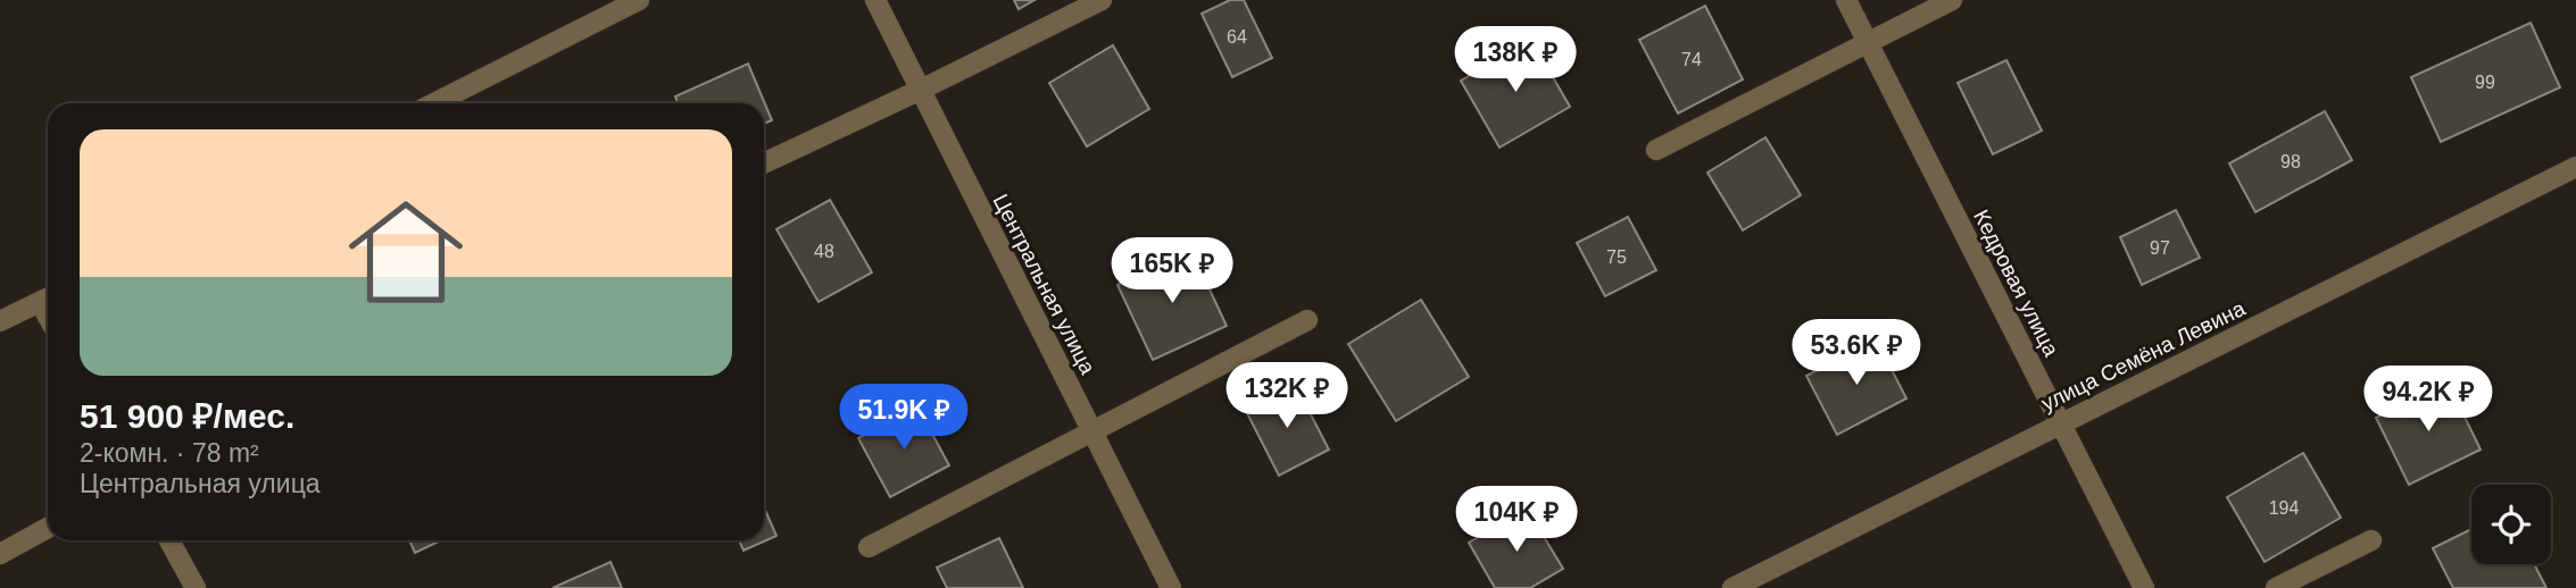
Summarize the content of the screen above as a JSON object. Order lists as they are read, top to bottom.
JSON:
{
  "streets": {
    "street": ["Кедровая улица", "Центральная улица", "улица Семёна Левина"]
  },
  "crossings": [
    ["Кедровая улица", "улица Семёна Левина"]
  ],
  "house_numbers": [
    "64",
    "74",
    "99",
    "98",
    "97",
    "48",
    "75",
    "194"
  ],
  "page": {
    "price": [
      "138K ₽",
      "165K ₽",
      "53.6K ₽",
      "132K ₽",
      "94.2K ₽",
      "51.9K ₽",
      "104K ₽"
    ],
    "list": [
      {
        "name": "51 900 ₽/мес.",
        "note": "2-комн. · 78 m² · Центральная улица"
      }
    ]
  }
}
